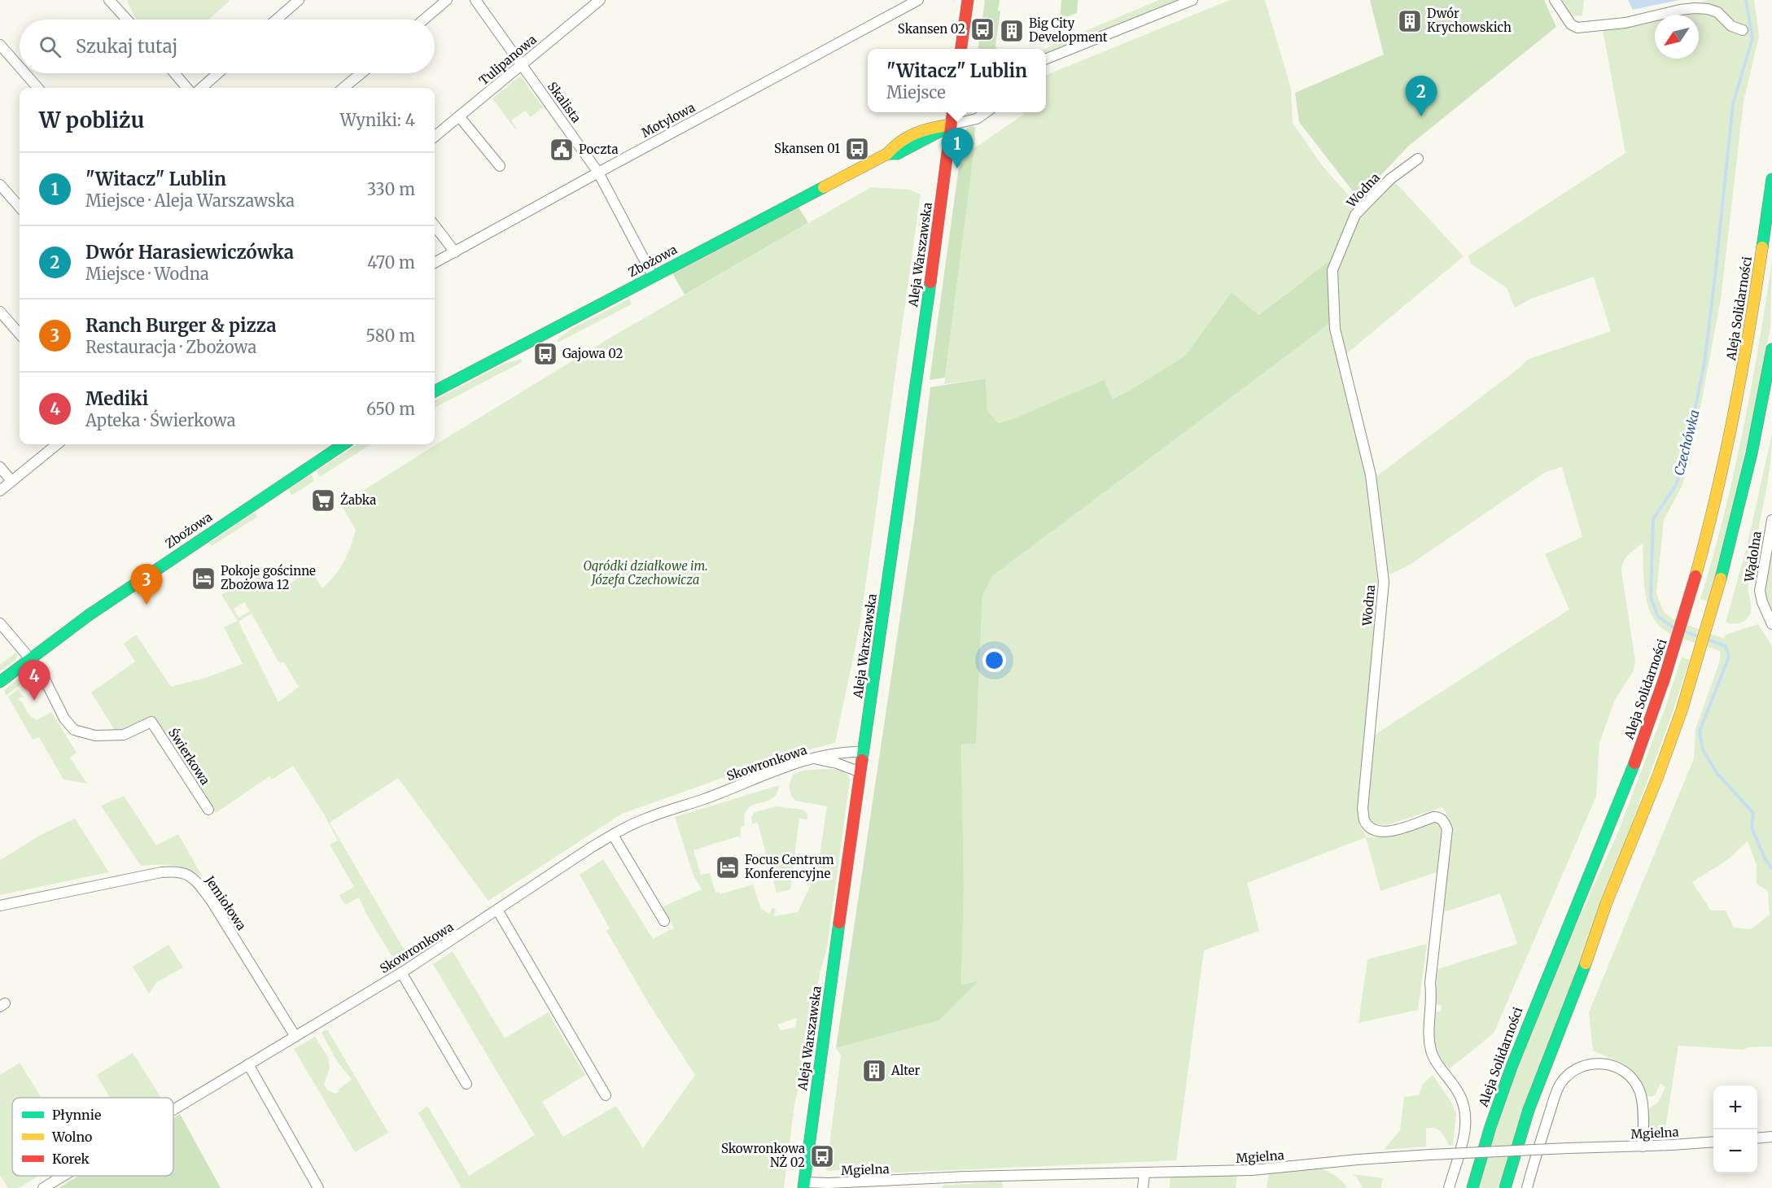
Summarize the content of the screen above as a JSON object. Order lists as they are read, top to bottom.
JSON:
{
  "streets": {
    "street": [
      "Tulipanowa",
      "Skalista",
      "Motylowa",
      "Wodna",
      "Aleja Warszawska",
      "Zbożowa",
      "Aleja Solidarności",
      "Wądolna",
      "Świerkowa",
      "Skowronkowa",
      "Jemiołowa",
      "Mgielna"
    ]
  },
  "crossings": [
    ["Tulipanowa", "Skalista"],
    ["Skalista", "Motylowa"],
    ["Skalista", "Zbożowa"],
    ["Aleja Warszawska", "Zbożowa"],
    ["Aleja Warszawska", "Skowronkowa"],
    ["Aleja Warszawska", "Mgielna"],
    ["Zbożowa", "Świerkowa"],
    ["Skowronkowa", "Jemiołowa"]
  ],
  "water": ["Czechówka"],
  "parks": ["Ogródki działkowe im. Józefa Czechowicza"],
  "places": {
    "building": ["Dwór Krychowskich", "Big City Development", "Alter"],
    "bus stop": [
      "Skansen 02",
      "Skansen 01",
      "Gajowa 02",
      "Skowronkowa NŻ 02"
    ],
    "public building": ["Poczta"],
    "supermarket": ["Żabka"],
    "hotel": ["Pokoje gościnne Zbożowa 12", "Focus Centrum Konferencyjne"]
  },
  "legend": ["Płynnie", "Wolno", "Korek"],
  "north": "bottom left",
  "page": {
    "search": "Szukaj tutaj",
    "popup": ["\"Witacz\" Lublin", "Miejsce"],
    "pins": [
      "2",
      "1",
      "3",
      "4"
    ],
    "heading": ["W pobliżu", "Wyniki: 4"],
    "list": [
      {
        "mark": "1",
        "name": "\"Witacz\" Lublin",
        "note": "Miejsce · Aleja Warszawska",
        "value": "330 m"
      },
      {
        "mark": "2",
        "name": "Dwór Harasiewiczówka",
        "note": "Miejsce · Wodna",
        "value": "470 m"
      },
      {
        "mark": "3",
        "name": "Ranch Burger & pizza",
        "note": "Restauracja · Zbożowa",
        "value": "580 m"
      },
      {
        "mark": "4",
        "name": "Mediki",
        "note": "Apteka · Świerkowa",
        "value": "650 m"
      }
    ],
    "map_buttons": ["+", "−"]
  }
}
